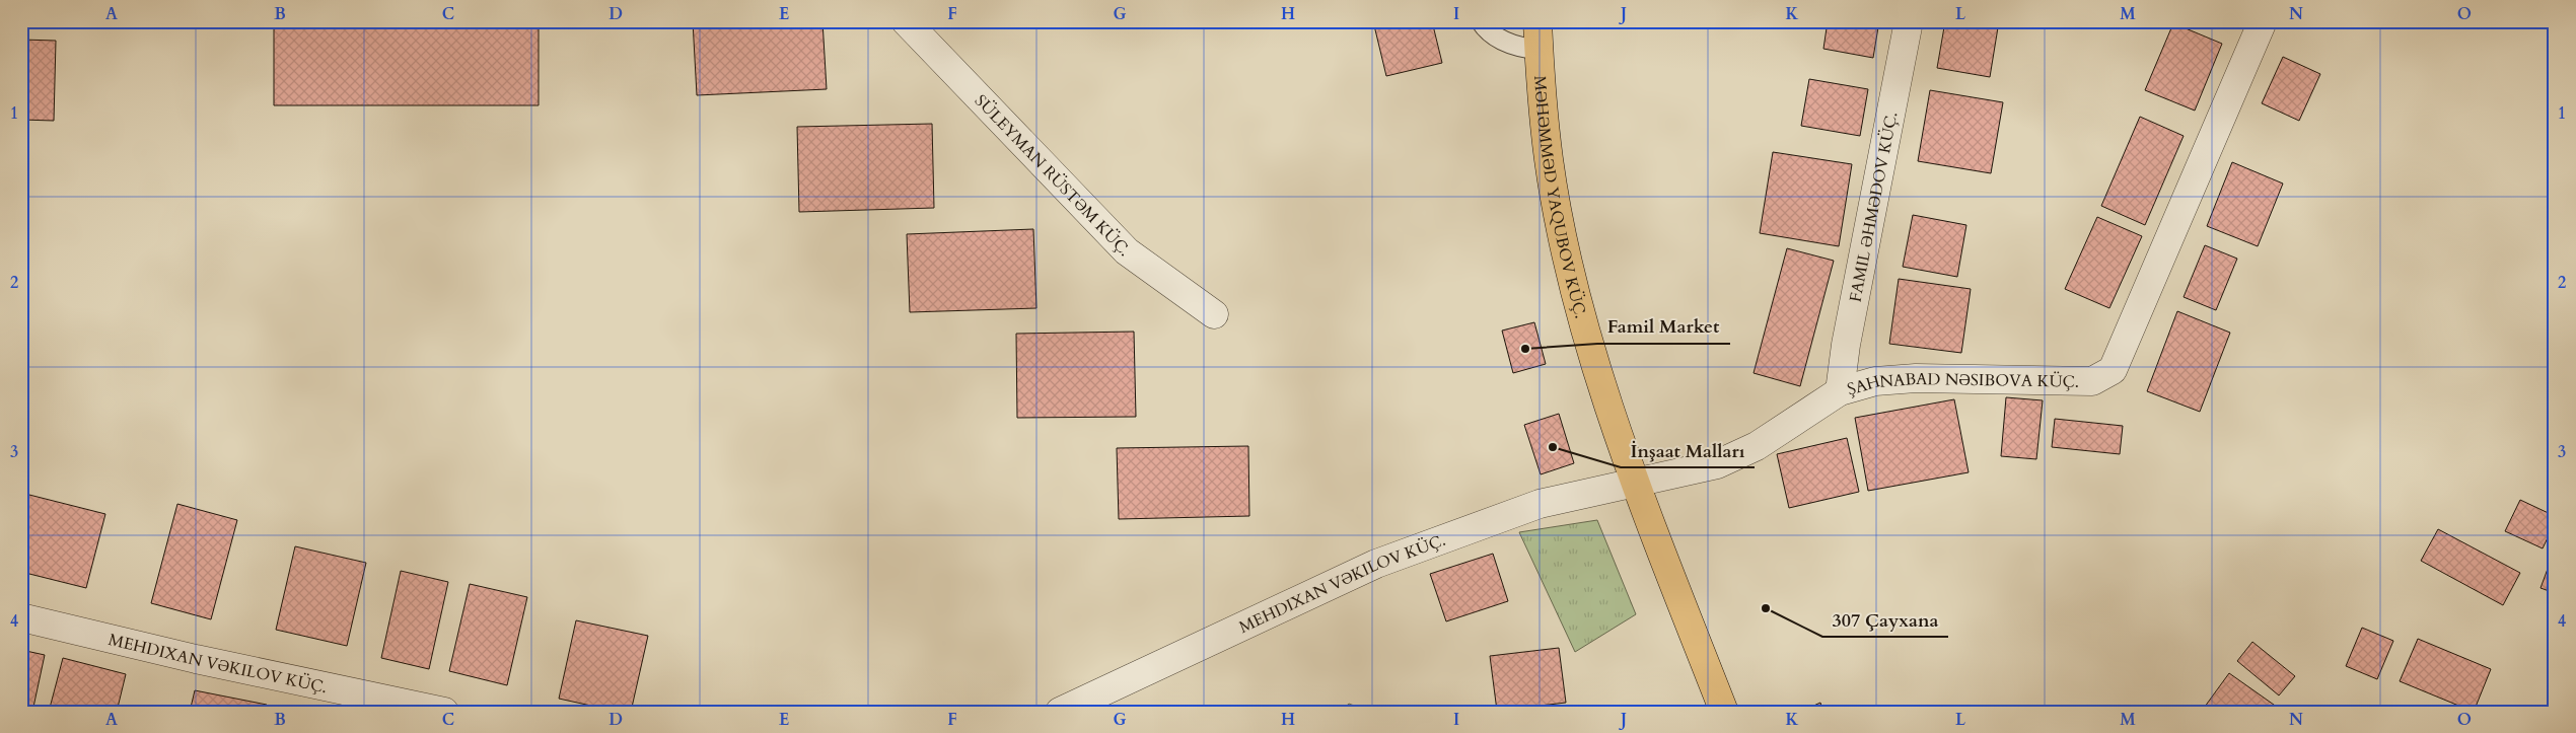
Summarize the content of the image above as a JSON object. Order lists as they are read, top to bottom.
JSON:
{
  "streets": {
    "main road": ["MƏHƏMMƏD YAQUBOV KÜÇ."],
    "street": [
      "SÜLEYMAN RÜSTƏM KÜÇ.",
      "FAMIL ƏHMƏDOV KÜÇ.",
      "ŞAHNABAD NƏSIBOVA KÜÇ.",
      "MEHDIXAN VƏKILOV KÜÇ."
    ]
  },
  "crossings": [
    ["MƏHƏMMƏD YAQUBOV KÜÇ.", "ŞAHNABAD NƏSIBOVA KÜÇ."],
    ["MƏHƏMMƏD YAQUBOV KÜÇ.", "MEHDIXAN VƏKILOV KÜÇ."],
    ["FAMIL ƏHMƏDOV KÜÇ.", "ŞAHNABAD NƏSIBOVA KÜÇ."],
    ["ŞAHNABAD NƏSIBOVA KÜÇ.", "MEHDIXAN VƏKILOV KÜÇ."]
  ],
  "places": ["Famil Market", "İnşaat Malları", "307 Çayxana"],
  "grid": {
    "columns": [
      "A",
      "B",
      "C",
      "D",
      "E",
      "F",
      "G",
      "H",
      "I",
      "J",
      "K",
      "L",
      "M",
      "N",
      "O"
    ],
    "rows": [
      "1",
      "2",
      "3",
      "4"
    ]
  }
}
